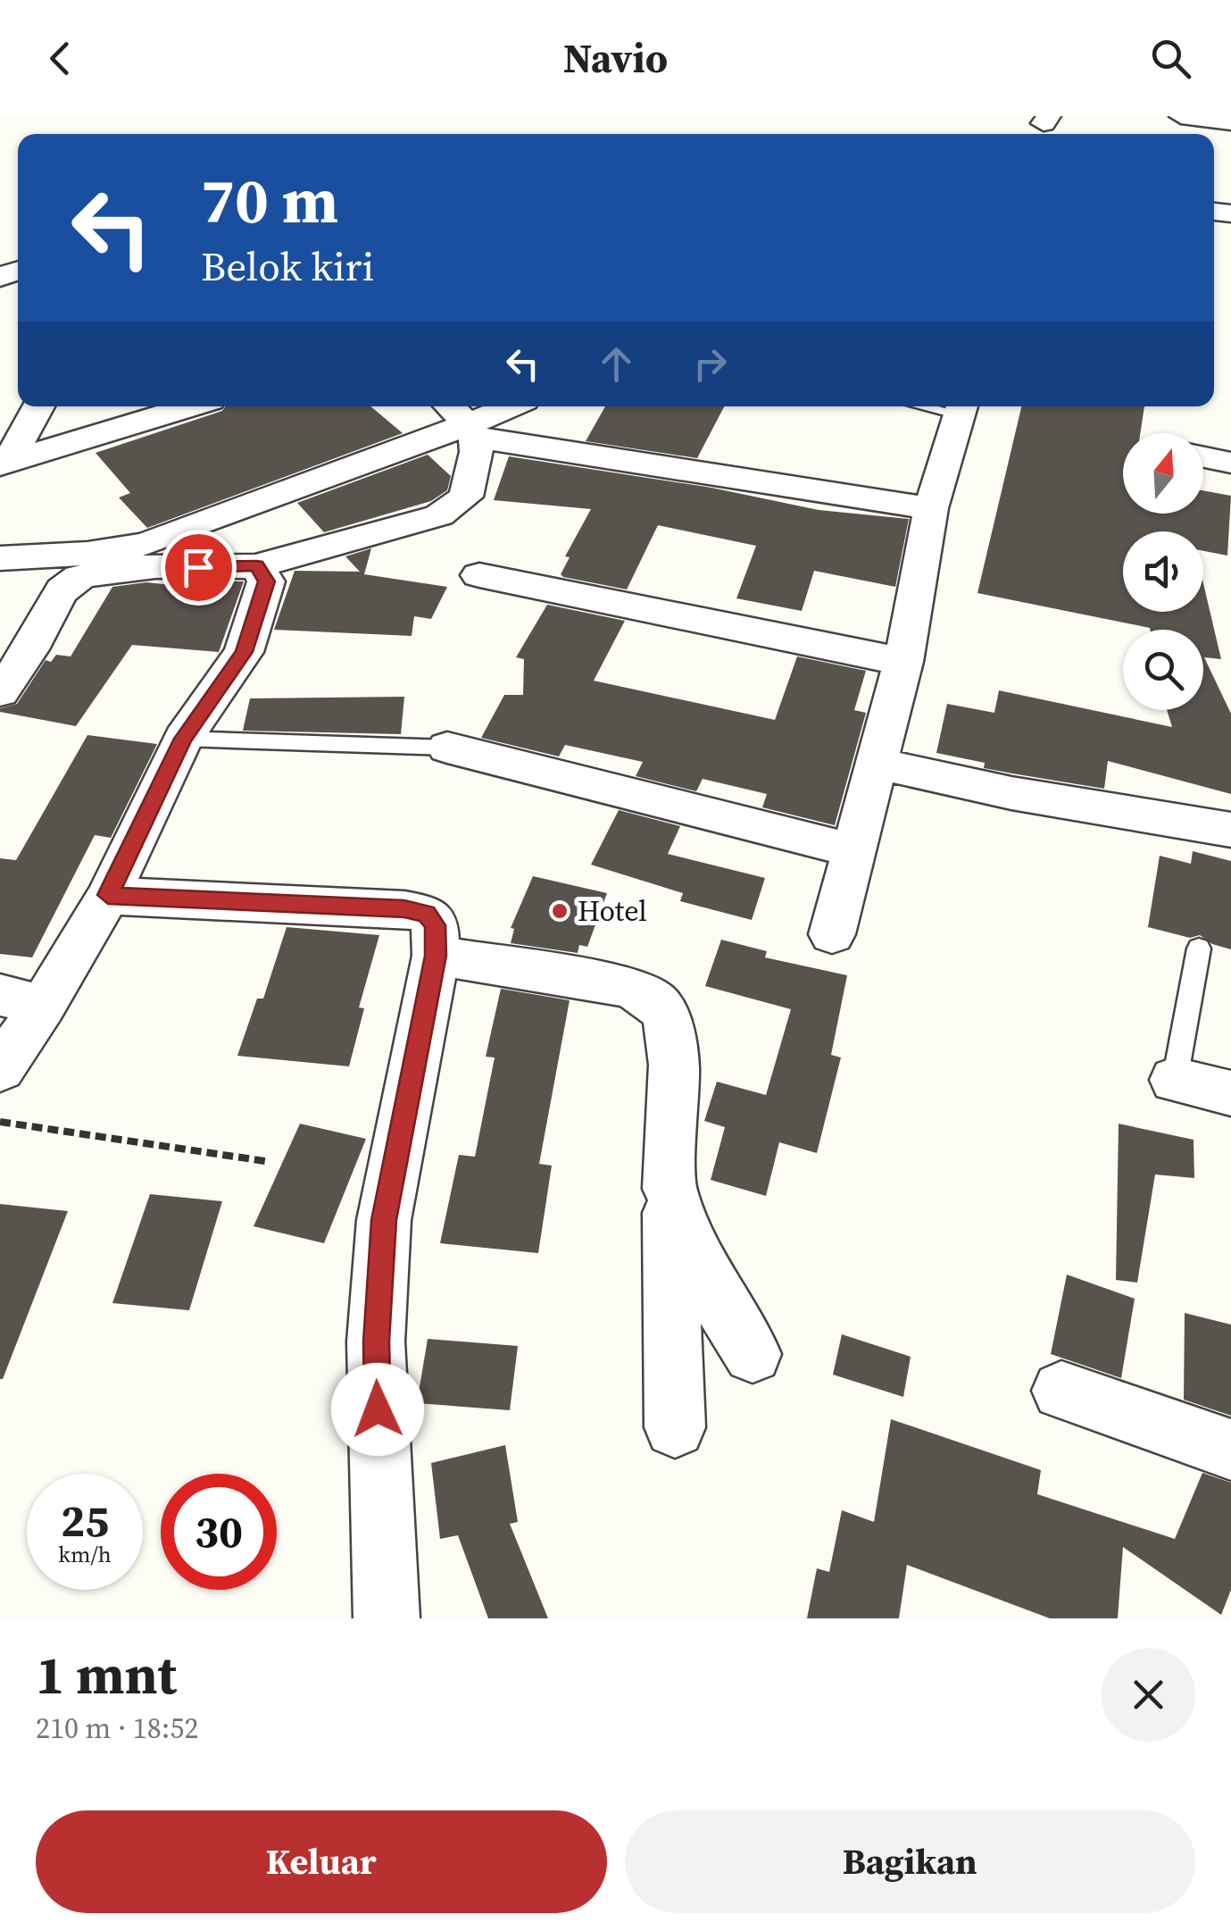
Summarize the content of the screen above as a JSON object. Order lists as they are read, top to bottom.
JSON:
{
  "places": ["Hotel"],
  "north": "top",
  "page": {
    "header": "Navio",
    "turn": ["70 m", "Belok kiri"],
    "speed": "25 km/h",
    "limit": "30",
    "heading": ["1 mnt", "210 m · 18:52"],
    "buttons": ["Keluar", "Bagikan"]
  }
}
